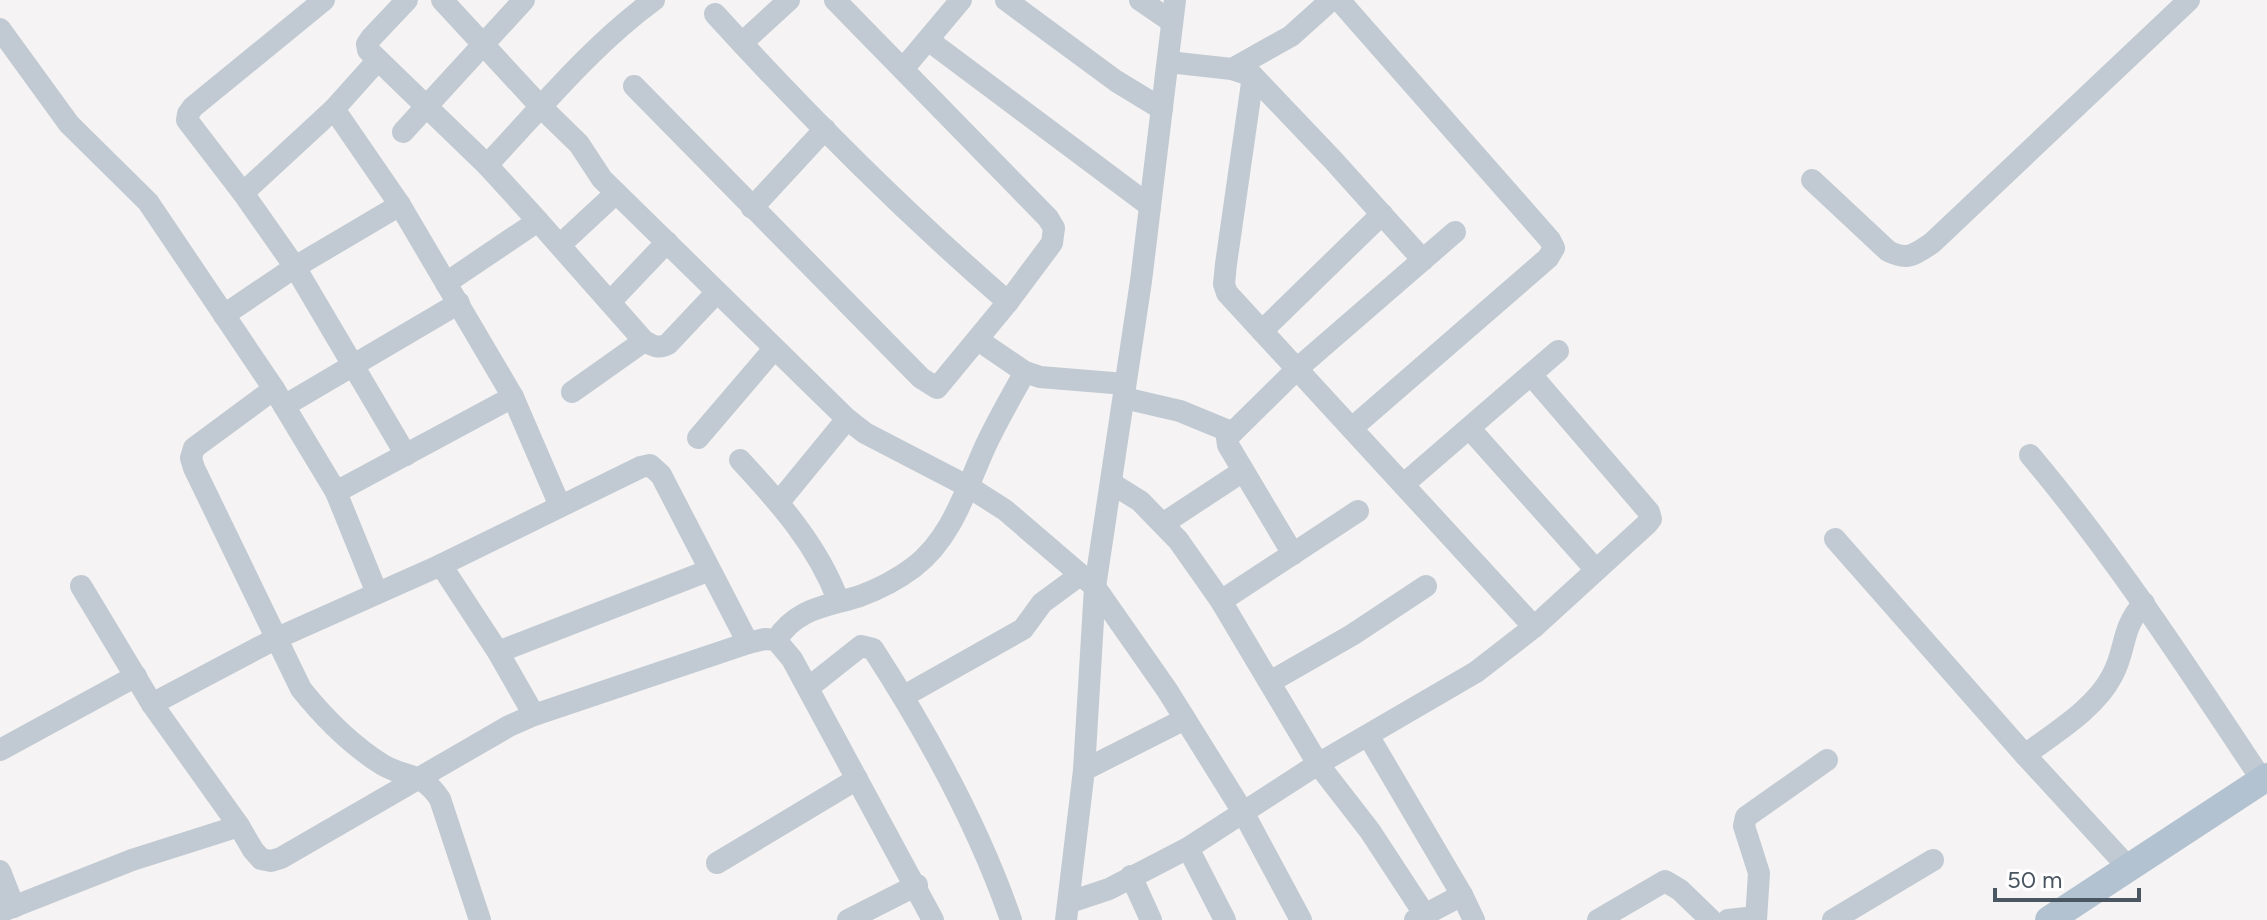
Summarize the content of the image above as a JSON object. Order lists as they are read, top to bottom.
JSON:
{
  "scale_bar": "50 m"
}
